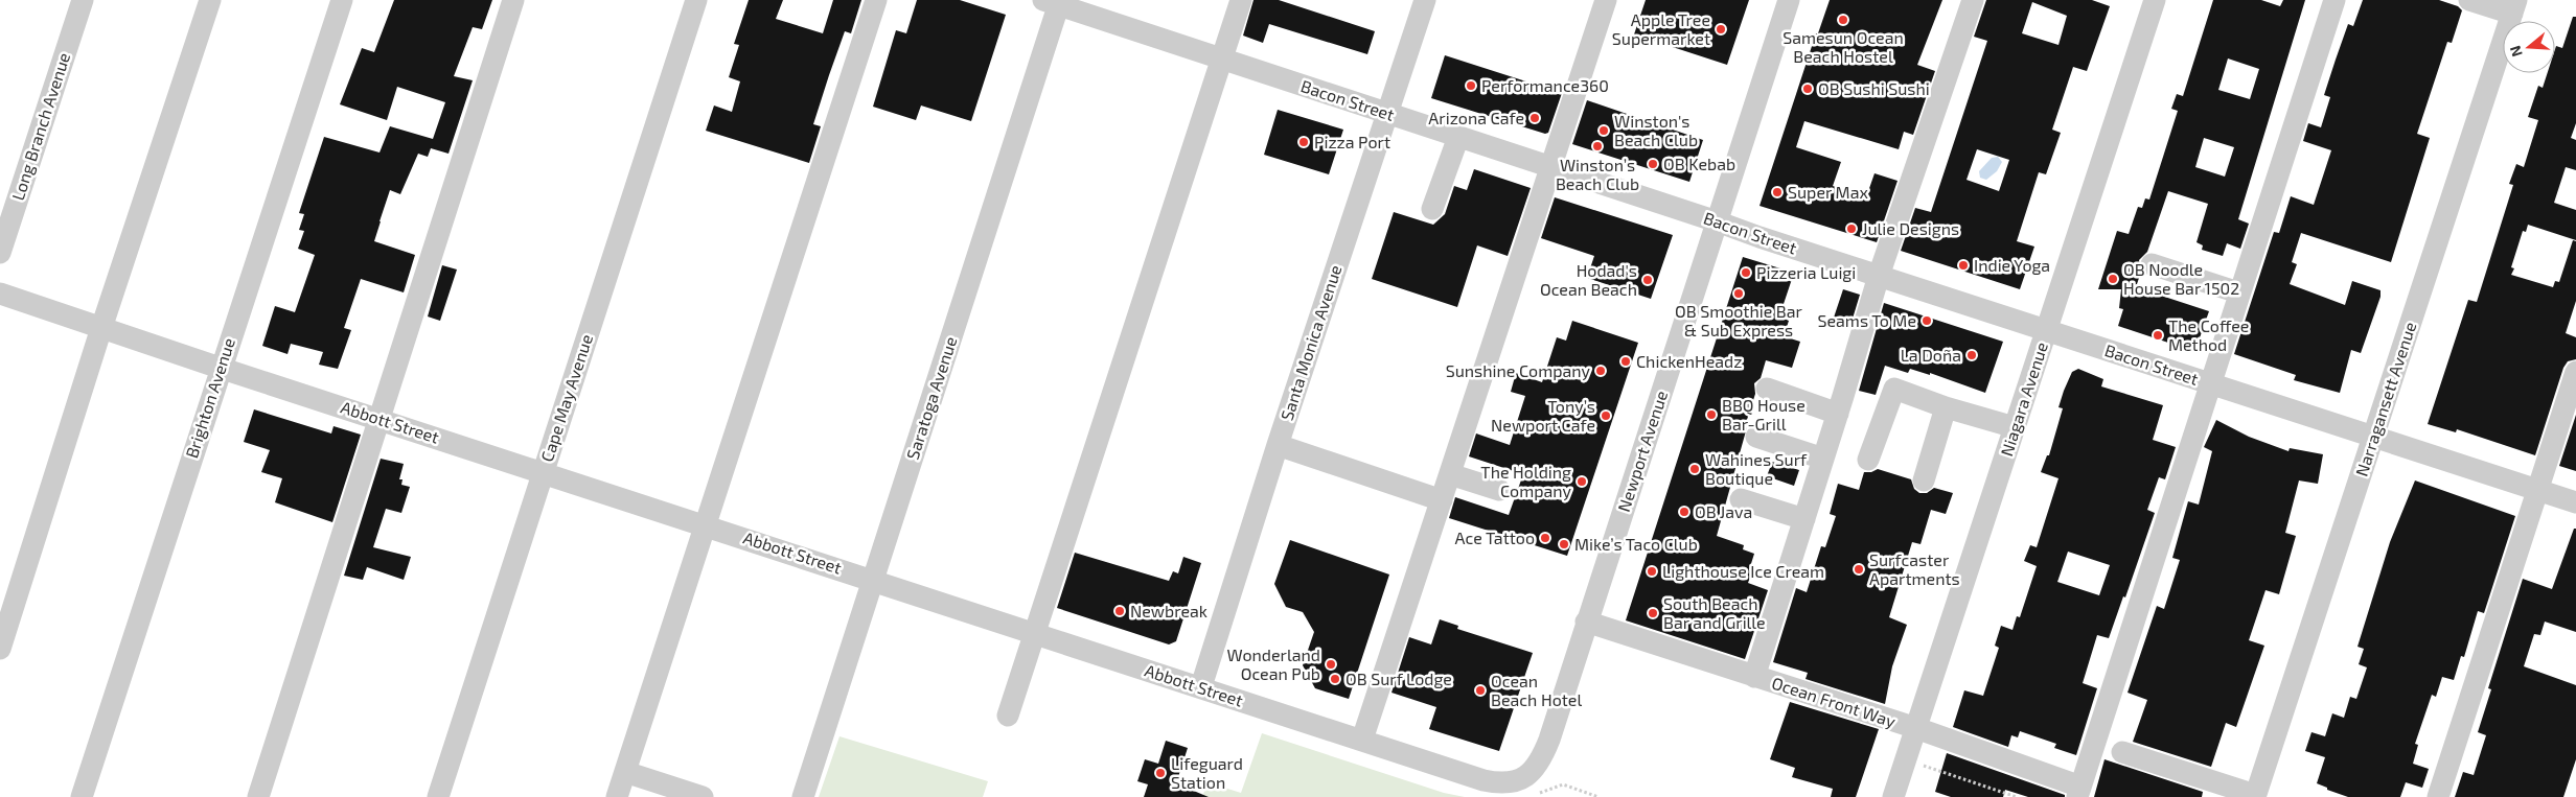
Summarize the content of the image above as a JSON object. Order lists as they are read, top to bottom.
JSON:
{
  "streets": {
    "street": [
      "Bacon Street",
      "Long Branch Avenue",
      "Santa Monica Avenue",
      "Brighton Avenue",
      "Cape May Avenue",
      "Saratoga Avenue",
      "Niagara Avenue",
      "Narragansett Avenue",
      "Abbott Street",
      "Newport Avenue",
      "Ocean Front Way"
    ]
  },
  "crossings": [
    ["Bacon Street", "Santa Monica Avenue"],
    ["Bacon Street", "Saratoga Avenue"],
    ["Bacon Street", "Niagara Avenue"],
    ["Bacon Street", "Narragansett Avenue"],
    ["Bacon Street", "Newport Avenue"],
    ["Santa Monica Avenue", "Abbott Street"],
    ["Brighton Avenue", "Abbott Street"],
    ["Cape May Avenue", "Abbott Street"],
    ["Saratoga Avenue", "Abbott Street"],
    ["Niagara Avenue", "Ocean Front Way"],
    ["Abbott Street", "Newport Avenue"],
    ["Newport Avenue", "Ocean Front Way"]
  ],
  "places": [
    "Samesun Ocean Beach Hostel",
    "Apple Tree Supermarket",
    "Performance360",
    "OB Sushi Sushi",
    "Arizona Cafe",
    "Winston's Beach Club",
    "Pizza Port",
    "Winston’s Beach Club",
    "OB Kebab",
    "Super Max",
    "Julie Designs",
    "Indie Yoga",
    "Pizzeria Luigi",
    "OB Noodle House Bar 1502",
    "Hodad's Ocean Beach",
    "OB Smoothie Bar & Sub Express",
    "Seams To Me",
    "The Coffee Method",
    "La Doña",
    "ChickenHeadz",
    "Sunshine Company",
    "BBQ House Bar-Grill",
    "Tony’s Newport Cafe",
    "Wahines Surf Boutique",
    "The Holding Company",
    "OB Java",
    "Ace Tattoo",
    "Mike’s Taco Club",
    "Surfcaster Apartments",
    "Lighthouse Ice Cream",
    "Newbreak",
    "South Beach Bar and Grille",
    "Wonderland Ocean Pub",
    "OB Surf Lodge",
    "Ocean Beach Hotel",
    "Lifeguard Station"
  ],
  "north": "left"
}
